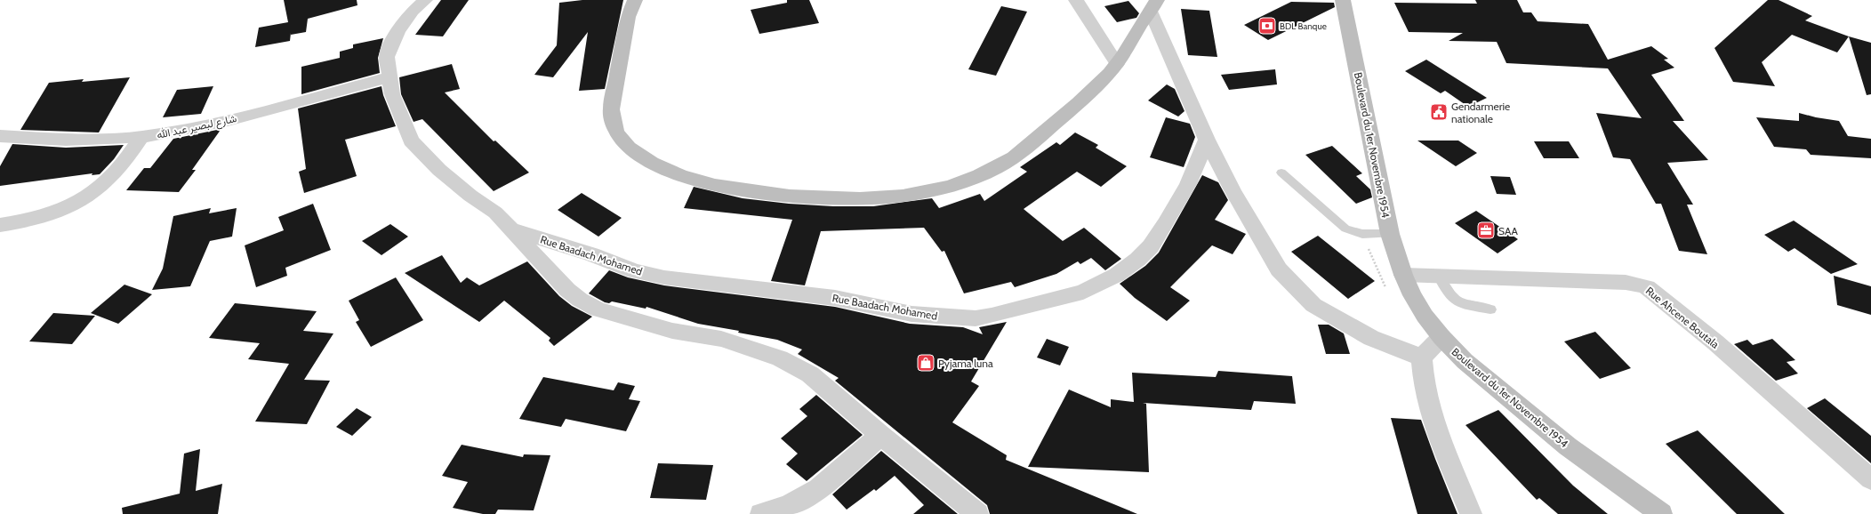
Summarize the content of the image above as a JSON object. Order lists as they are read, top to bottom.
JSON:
{
  "streets": {
    "main road": ["Boulevard du 1er Novembre 1954"],
    "street": ["شارع لبصير عبد الله", "Rue Baadach Mohamed", "Rue Ahcene Boutala"]
  },
  "crossings": [
    ["شارع لبصير عبد الله", "Rue Baadach Mohamed"],
    ["Boulevard du 1er Novembre 1954", "Rue Ahcene Boutala"]
  ],
  "places": {
    "bank": ["BDL Banque"],
    "public building": ["Gendarmerie nationale"],
    "office": ["SAA"],
    "shop": ["Pyjama luna"]
  }
}
